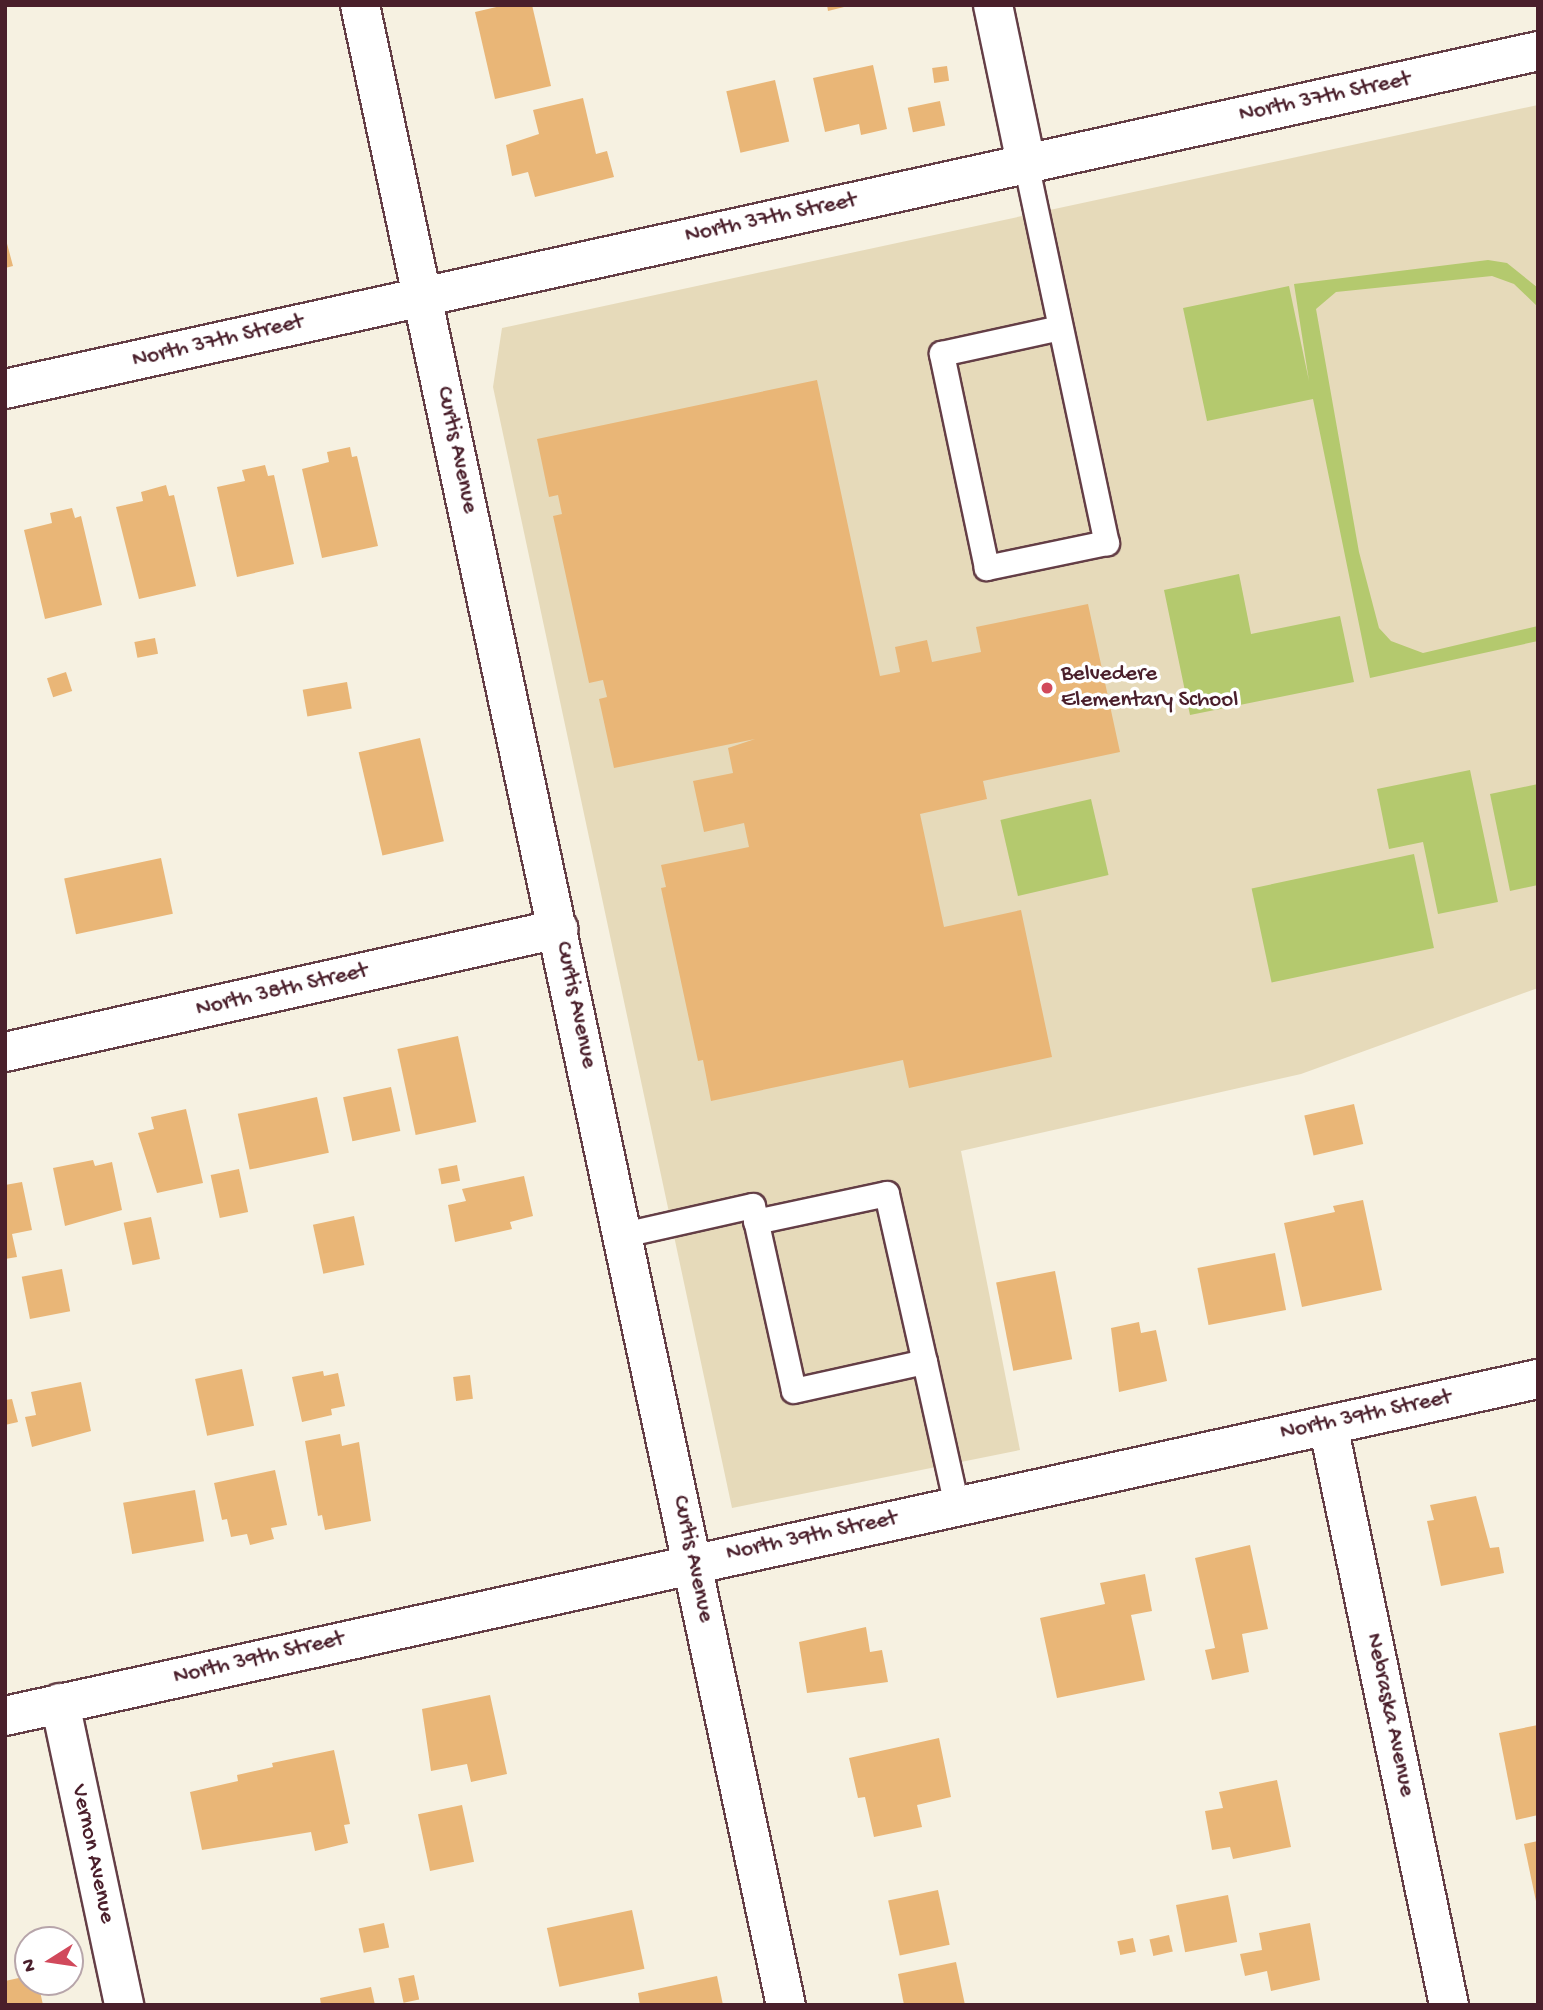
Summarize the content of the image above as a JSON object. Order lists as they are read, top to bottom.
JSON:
{
  "streets": {
    "street": [
      "North 37th Street",
      "Curtis Avenue",
      "North 38th Street",
      "North 39th Street",
      "Nebraska Avenue",
      "Vernon Avenue"
    ]
  },
  "crossings": [
    ["North 37th Street", "Curtis Avenue"],
    ["Curtis Avenue", "North 38th Street"],
    ["Curtis Avenue", "North 39th Street"],
    ["North 39th Street", "Nebraska Avenue"],
    ["North 39th Street", "Vernon Avenue"]
  ],
  "places": ["Belvedere Elementary School"],
  "north": "left"
}
